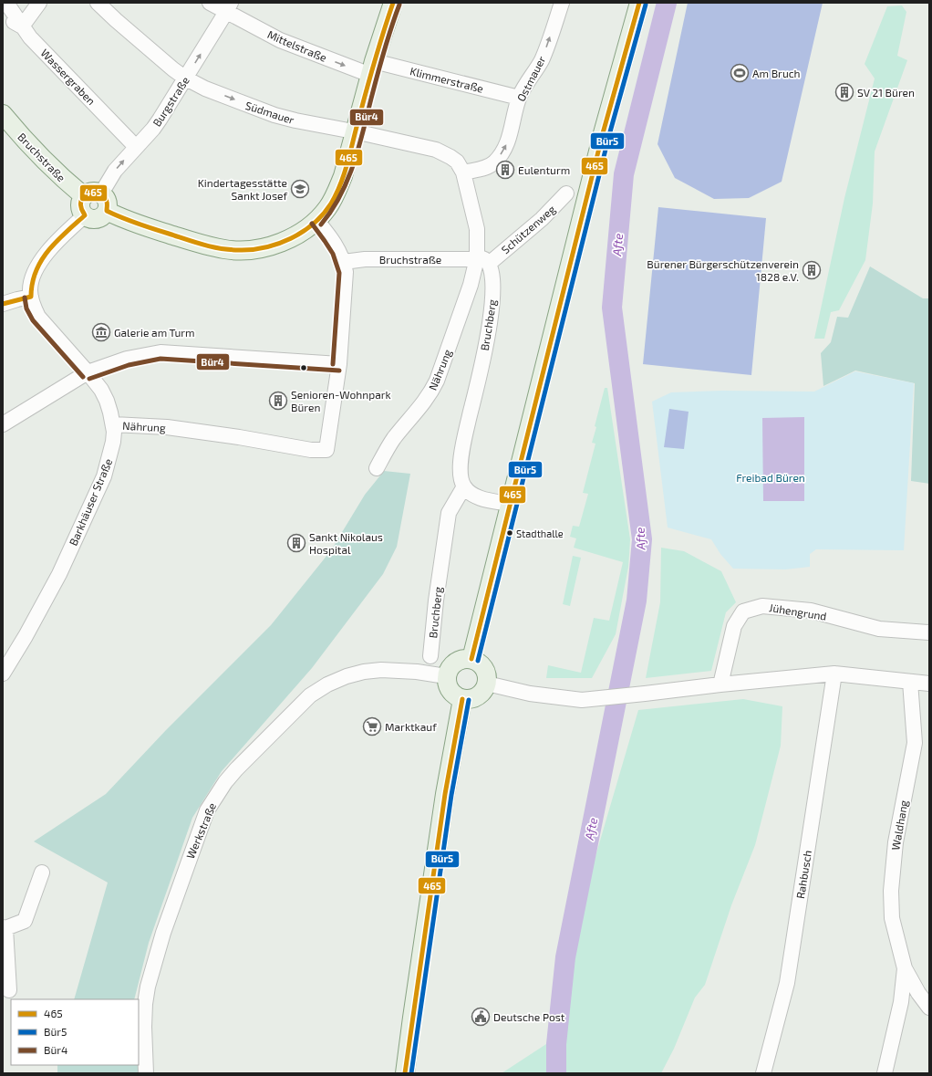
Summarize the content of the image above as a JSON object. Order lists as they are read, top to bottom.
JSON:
{
  "streets": {
    "main road": ["Bruchstraße"],
    "street": [
      "Mittelstraße",
      "Wassergraben",
      "Ostmauer",
      "Klimmerstraße",
      "Burgstraße",
      "Südmauer",
      "Schützenweg",
      "Bruchberg",
      "Nährung",
      "Barkhäuser Straße",
      "Jühengrund",
      "Waldhang",
      "Werkstraße",
      "Rahbusch"
    ]
  },
  "crossings": [
    ["Mittelstraße", "Klimmerstraße"],
    ["Mittelstraße", "Burgstraße"],
    ["Mittelstraße", "Bruchstraße"],
    ["Wassergraben", "Burgstraße"],
    ["Ostmauer", "Klimmerstraße"],
    ["Ostmauer", "Südmauer"],
    ["Ostmauer", "Bruchberg"],
    ["Klimmerstraße", "Bruchstraße"],
    ["Burgstraße", "Südmauer"],
    ["Burgstraße", "Bruchstraße"],
    ["Südmauer", "Bruchstraße"],
    ["Südmauer", "Bruchberg"],
    ["Bruchstraße", "Schützenweg"],
    ["Bruchstraße", "Bruchberg"],
    ["Bruchstraße", "Nährung"],
    ["Schützenweg", "Bruchberg"],
    ["Schützenweg", "Nährung"],
    ["Bruchberg", "Nährung"],
    ["Nährung", "Barkhäuser Straße"]
  ],
  "one_way": [
    "Mittelstraße",
    "Ostmauer",
    "Burgstraße",
    "Südmauer"
  ],
  "water": ["Afte"],
  "parks": ["Freibad Büren"],
  "places": {
    "sports": ["Am Bruch"],
    "building": [
      "SV 21 Büren",
      "Eulenturm",
      "Bürener Bürgerschützenverein 1828 e.V.",
      "Senioren-Wohnpark Büren",
      "Sankt Nikolaus Hospital"
    ],
    "school or university": ["Kindertagesstätte Sankt Josef"],
    "museum": ["Galerie am Turm"],
    "other": ["Stadthalle"],
    "supermarket": ["Marktkauf"],
    "public building": ["Deutsche Post"]
  },
  "lines": ["transit line 465", "transit line Bür5", "transit line Bür4"],
  "legend": ["465", "Bür5", "Bür4"]
}
